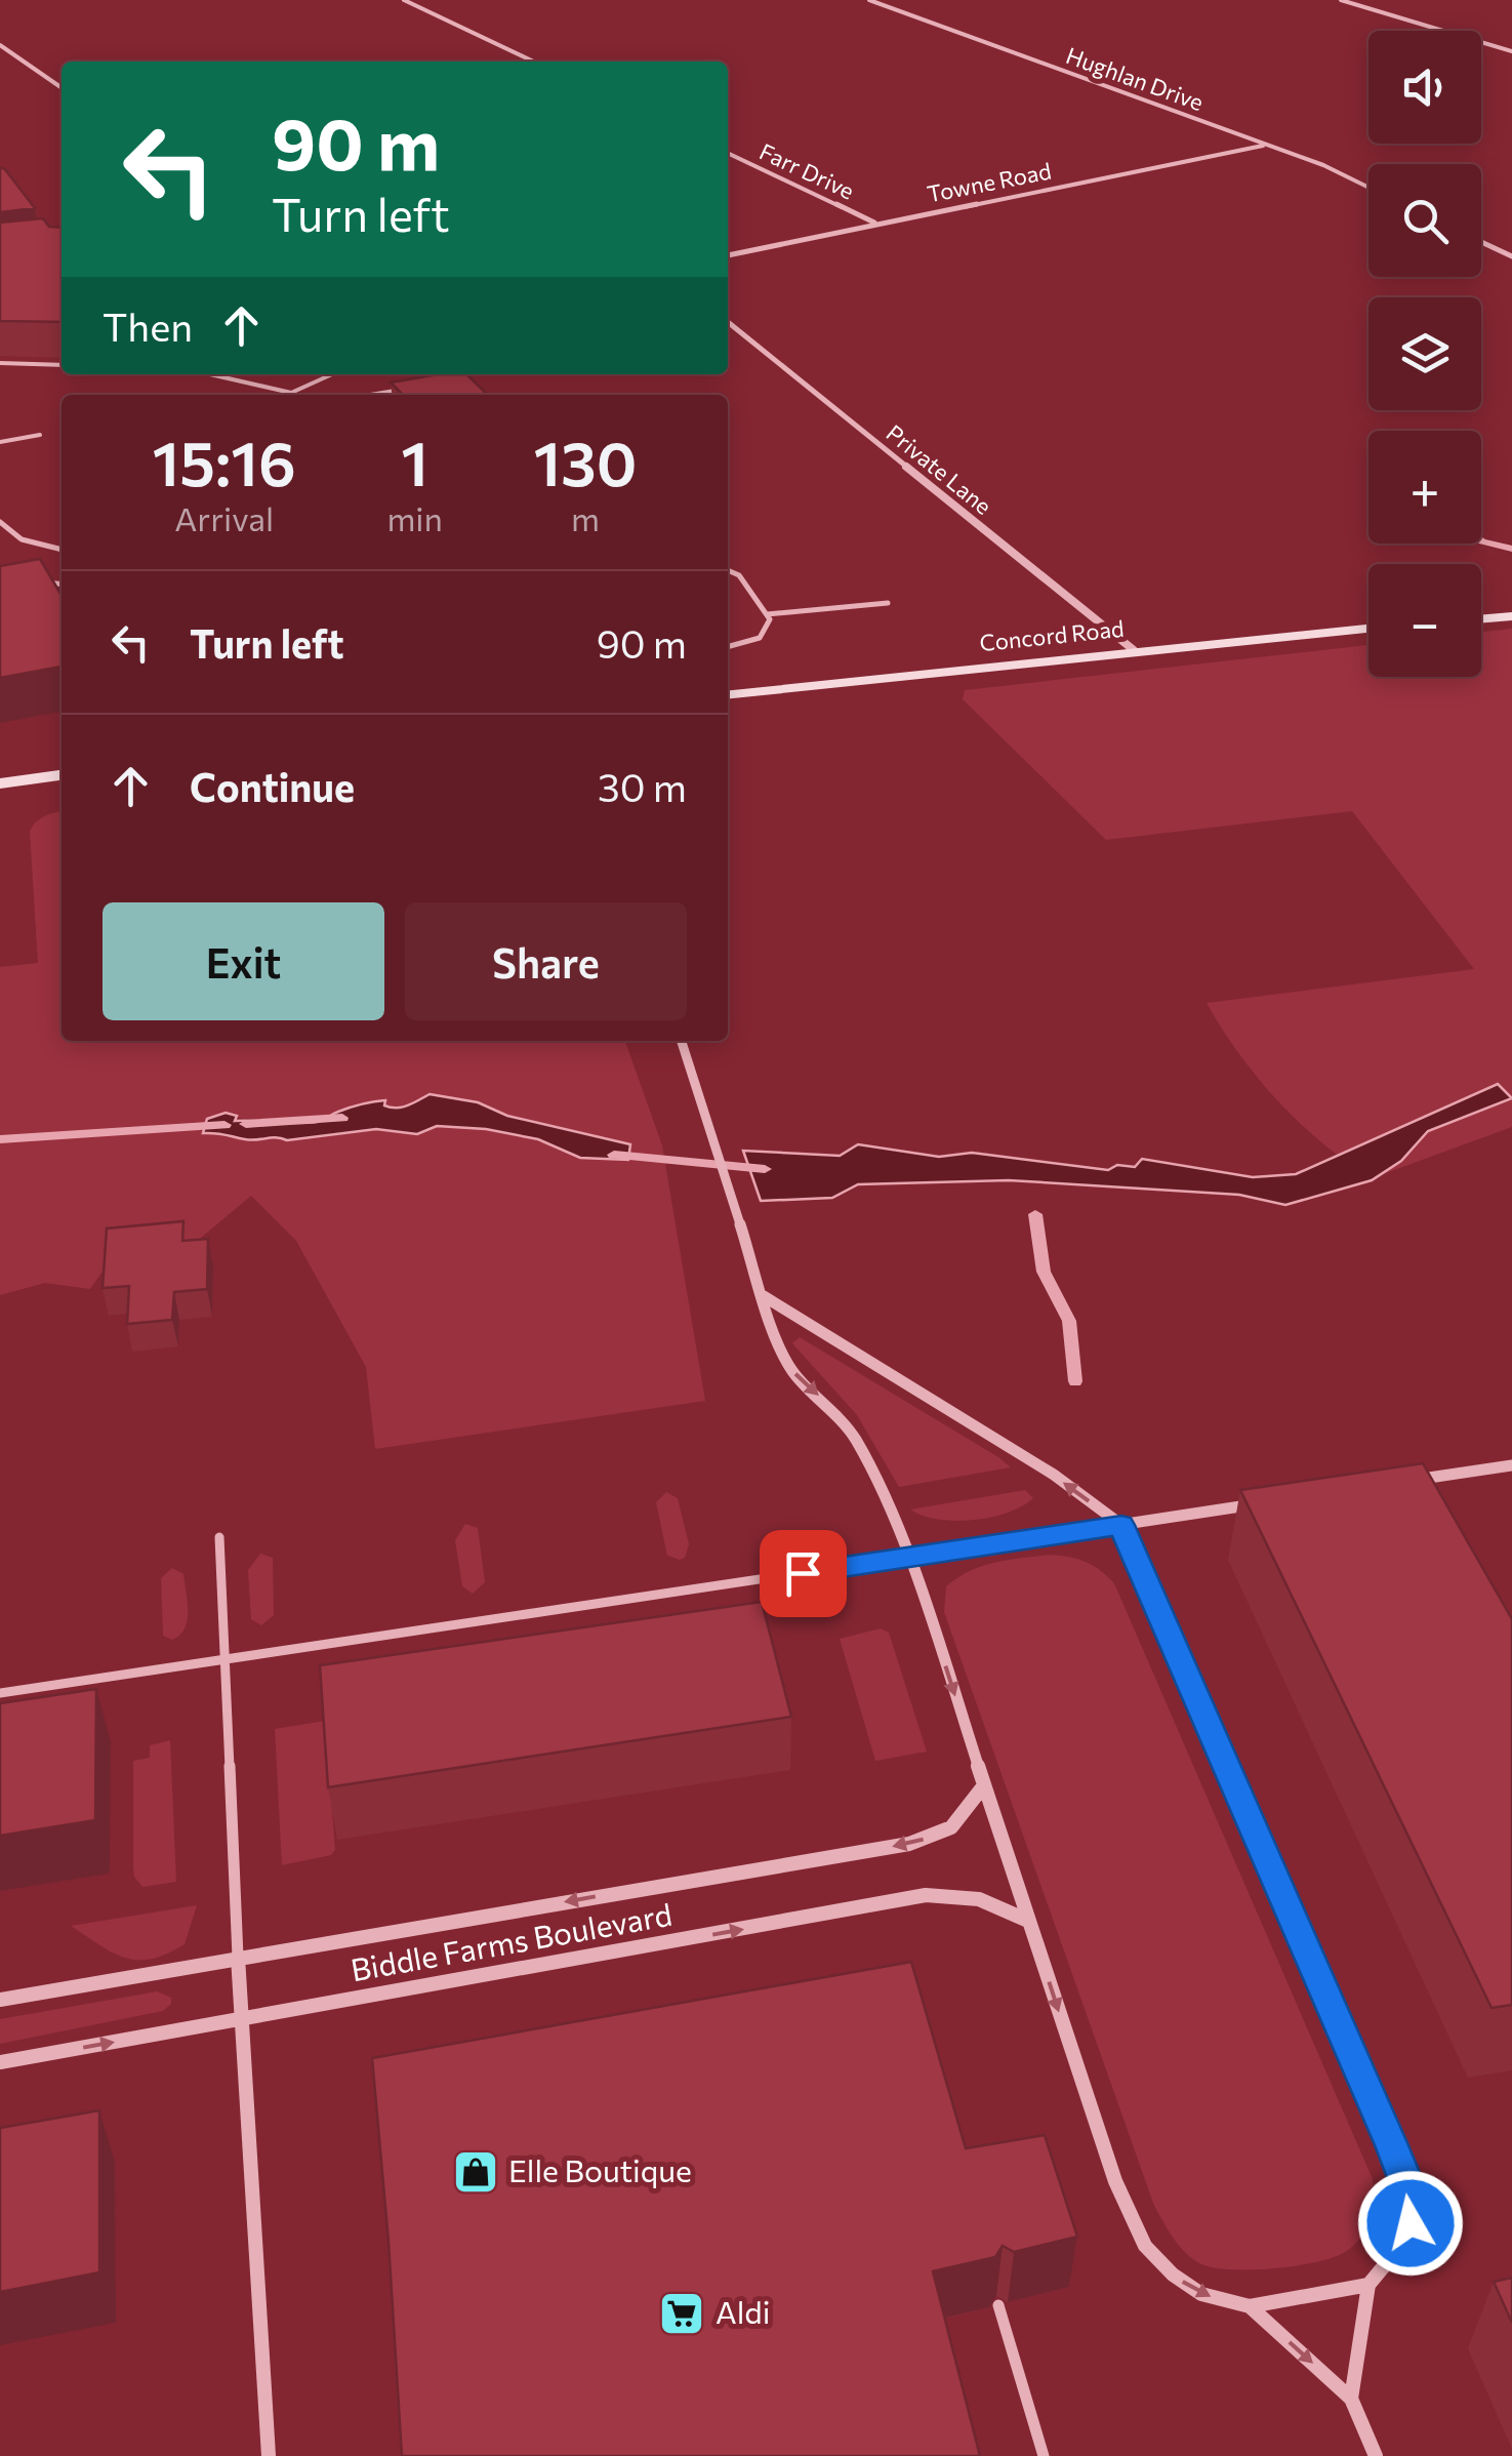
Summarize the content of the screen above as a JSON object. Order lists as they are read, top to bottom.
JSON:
{
  "streets": {
    "street": [
      "Hughlan Drive",
      "Farr Drive",
      "Towne Road",
      "Private Lane",
      "Concord Road",
      "Biddle Farms Boulevard"
    ]
  },
  "crossings": [
    ["Hughlan Drive", "Towne Road"],
    ["Farr Drive", "Towne Road"],
    ["Private Lane", "Concord Road"]
  ],
  "places": {
    "shop": ["Elle Boutique"],
    "supermarket": ["Aldi"]
  },
  "page": {
    "map_buttons": ["+", "−"],
    "turn": ["90 m", "Turn left"],
    "then": "Then",
    "eta": [
      "15:16",
      "Arrival",
      "1",
      "min",
      "130",
      "m"
    ],
    "list": [
      {
        "name": "Turn left",
        "value": "90 m"
      },
      {
        "name": "Continue",
        "value": "30 m"
      }
    ],
    "buttons": ["Exit", "Share"]
  }
}
